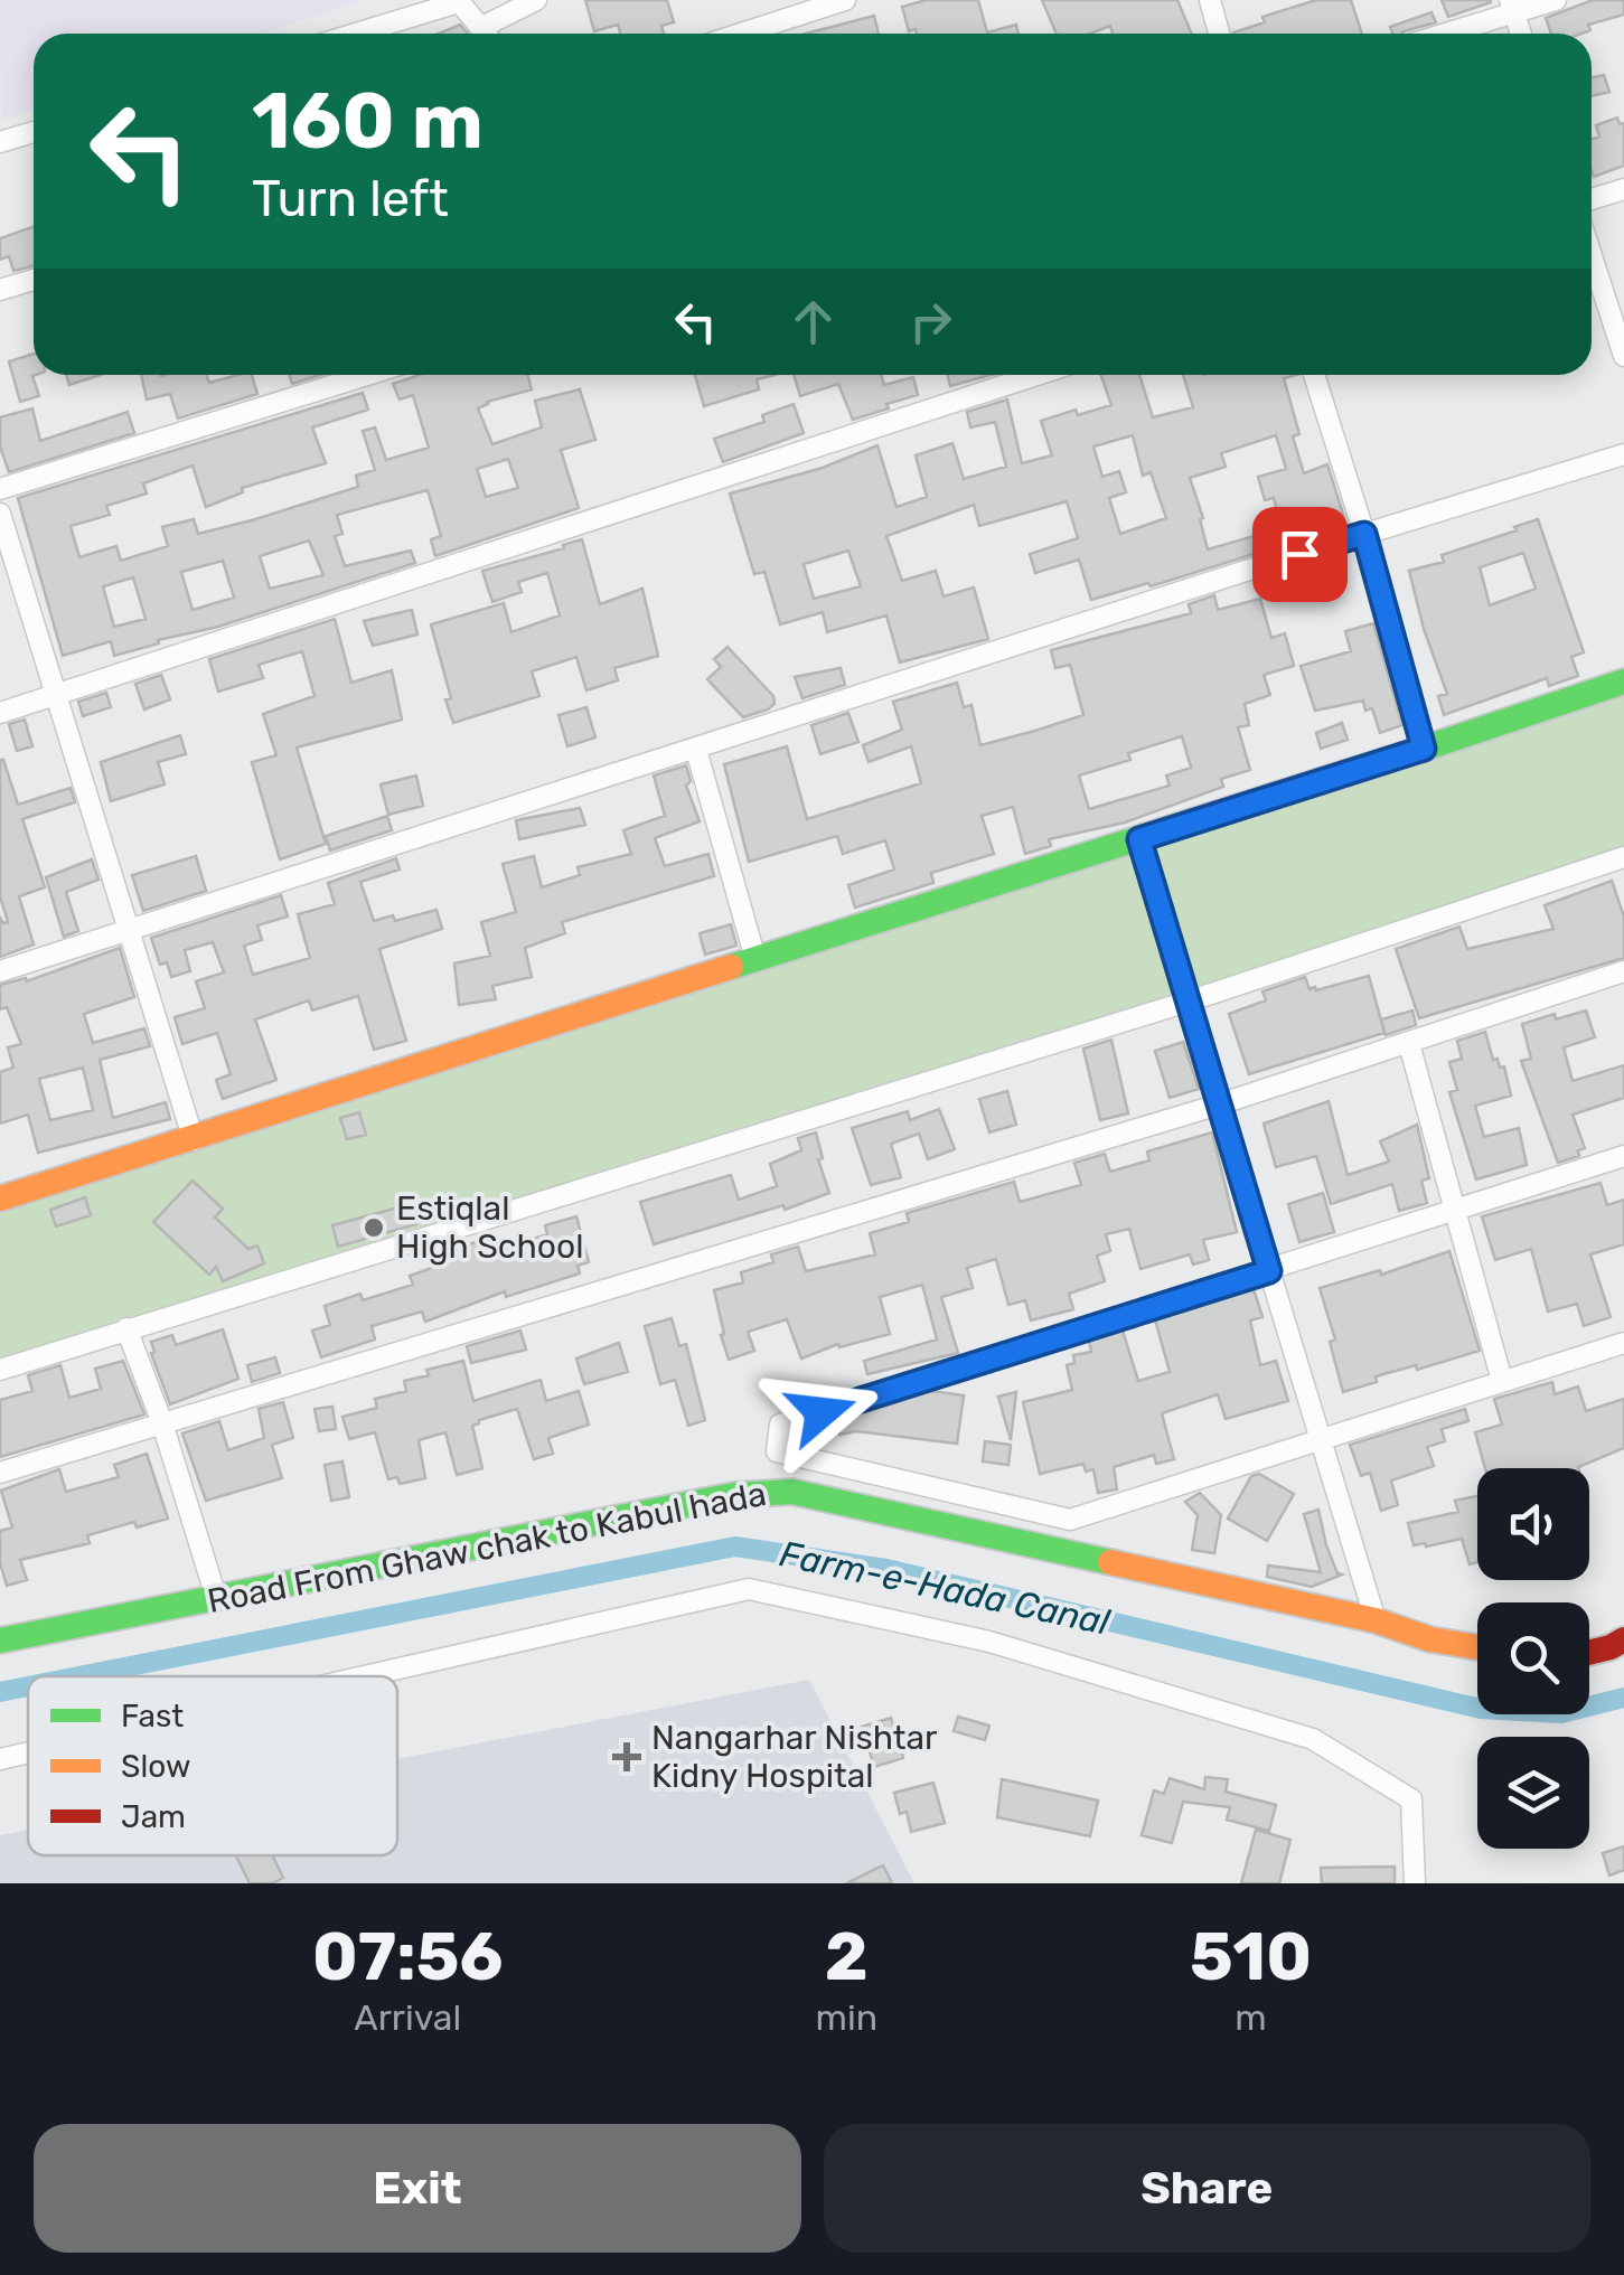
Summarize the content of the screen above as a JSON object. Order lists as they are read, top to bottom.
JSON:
{
  "streets": {
    "street": ["Road From Ghaw chak to Kabul hada"]
  },
  "water": ["Farm-e-Hada Canal"],
  "places": {
    "other": ["Estiqlal High School"],
    "health": ["Nangarhar Nishtar Kidny Hospital"]
  },
  "legend": ["Fast", "Slow", "Jam"],
  "page": {
    "turn": ["160 m", "Turn left"],
    "eta": [
      "07:56",
      "Arrival",
      "2",
      "min",
      "510",
      "m"
    ],
    "buttons": ["Exit", "Share"]
  }
}
